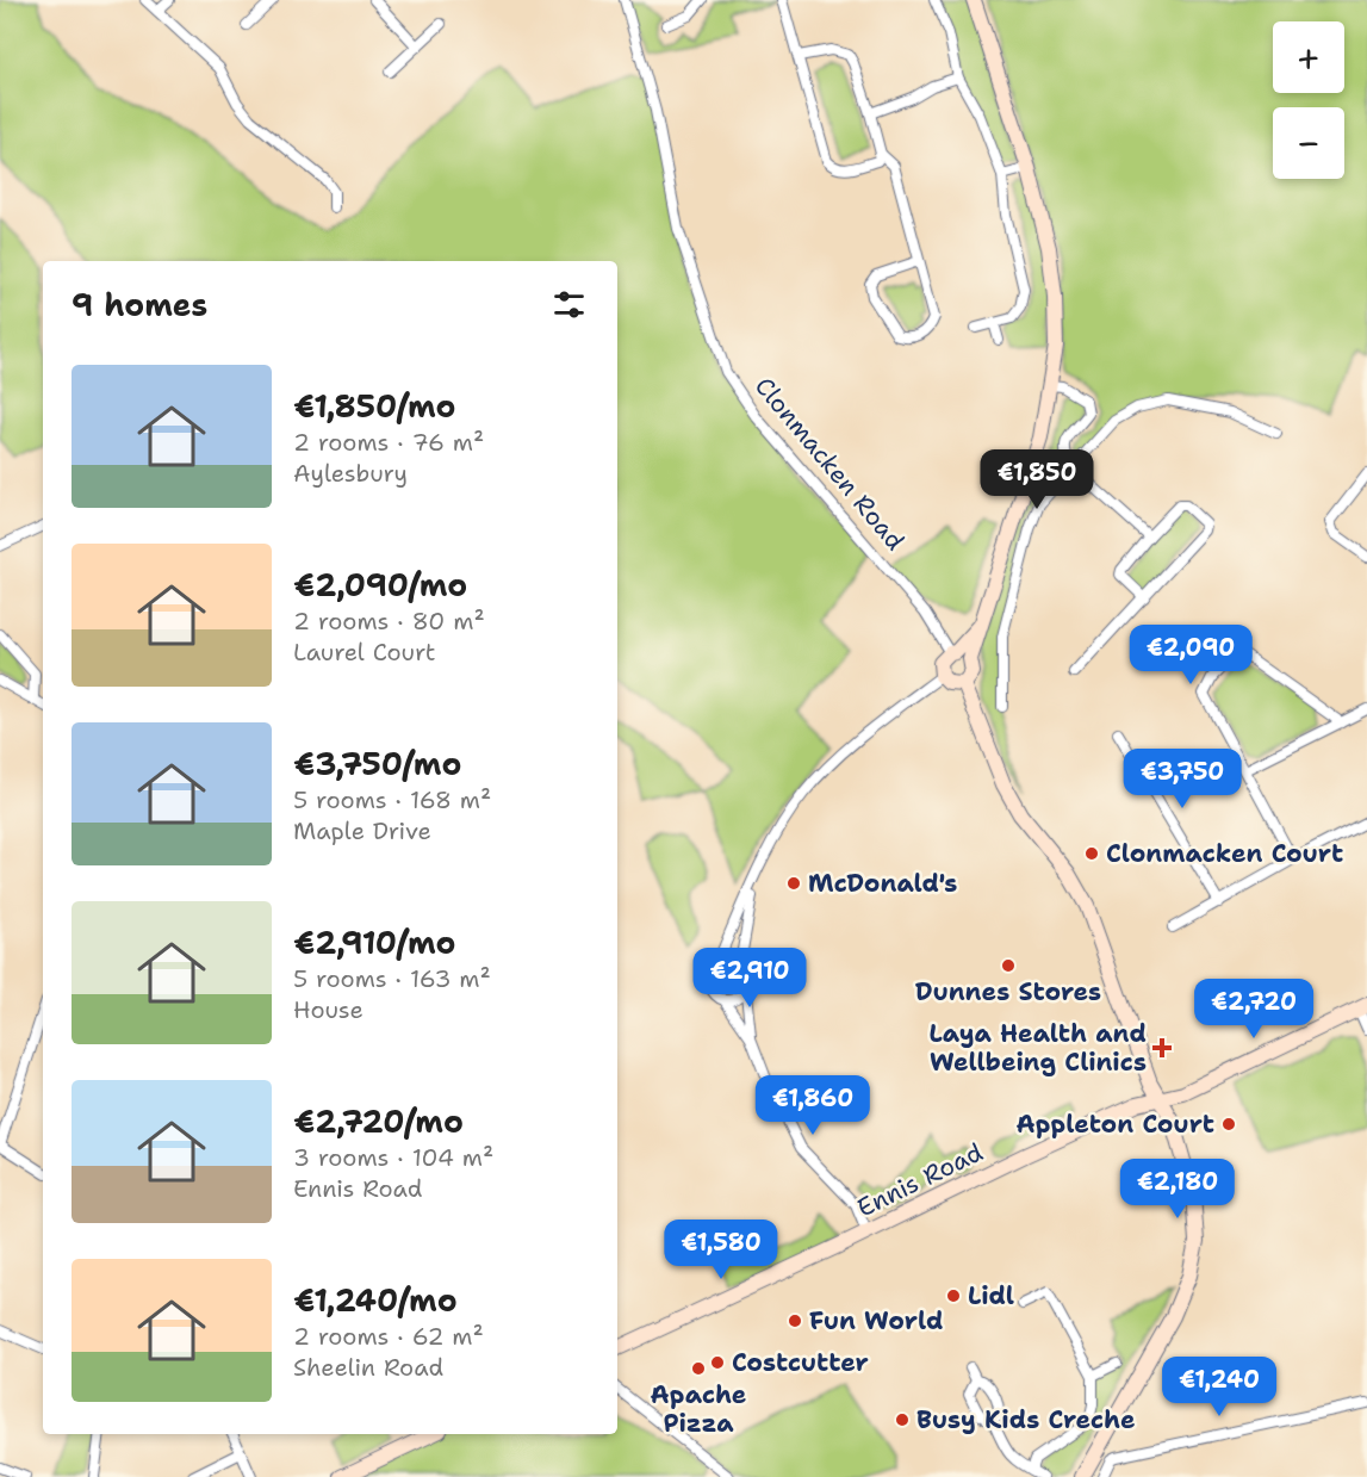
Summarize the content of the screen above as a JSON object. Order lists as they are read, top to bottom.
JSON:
{
  "streets": {
    "main road": ["Ennis Road"],
    "street": ["Clonmacken Road"]
  },
  "places": {
    "other": [
      "Clonmacken Court",
      "McDonald's",
      "Dunnes Stores",
      "Appleton Court",
      "Lidl",
      "Fun World",
      "Costcutter",
      "Apache Pizza",
      "Busy Kids Creche"
    ],
    "health": ["Laya Health and Wellbeing Clinics"]
  },
  "page": {
    "map_buttons": ["+", "−"],
    "heading": "9 homes",
    "list": [
      {
        "name": "€1,850/mo",
        "note": "2 rooms · 76 m² · Aylesbury"
      },
      {
        "name": "€2,090/mo",
        "note": "2 rooms · 80 m² · Laurel Court"
      },
      {
        "name": "€3,750/mo",
        "note": "5 rooms · 168 m² · Maple Drive"
      },
      {
        "name": "€2,910/mo",
        "note": "5 rooms · 163 m² · House"
      },
      {
        "name": "€2,720/mo",
        "note": "3 rooms · 104 m² · Ennis Road"
      },
      {
        "name": "€1,240/mo",
        "note": "2 rooms · 62 m² · Sheelin Road"
      }
    ],
    "price": [
      "€1,850",
      "€2,090",
      "€3,750",
      "€2,910",
      "€2,720",
      "€1,860",
      "€2,180",
      "€1,580",
      "€1,240"
    ]
  }
}
